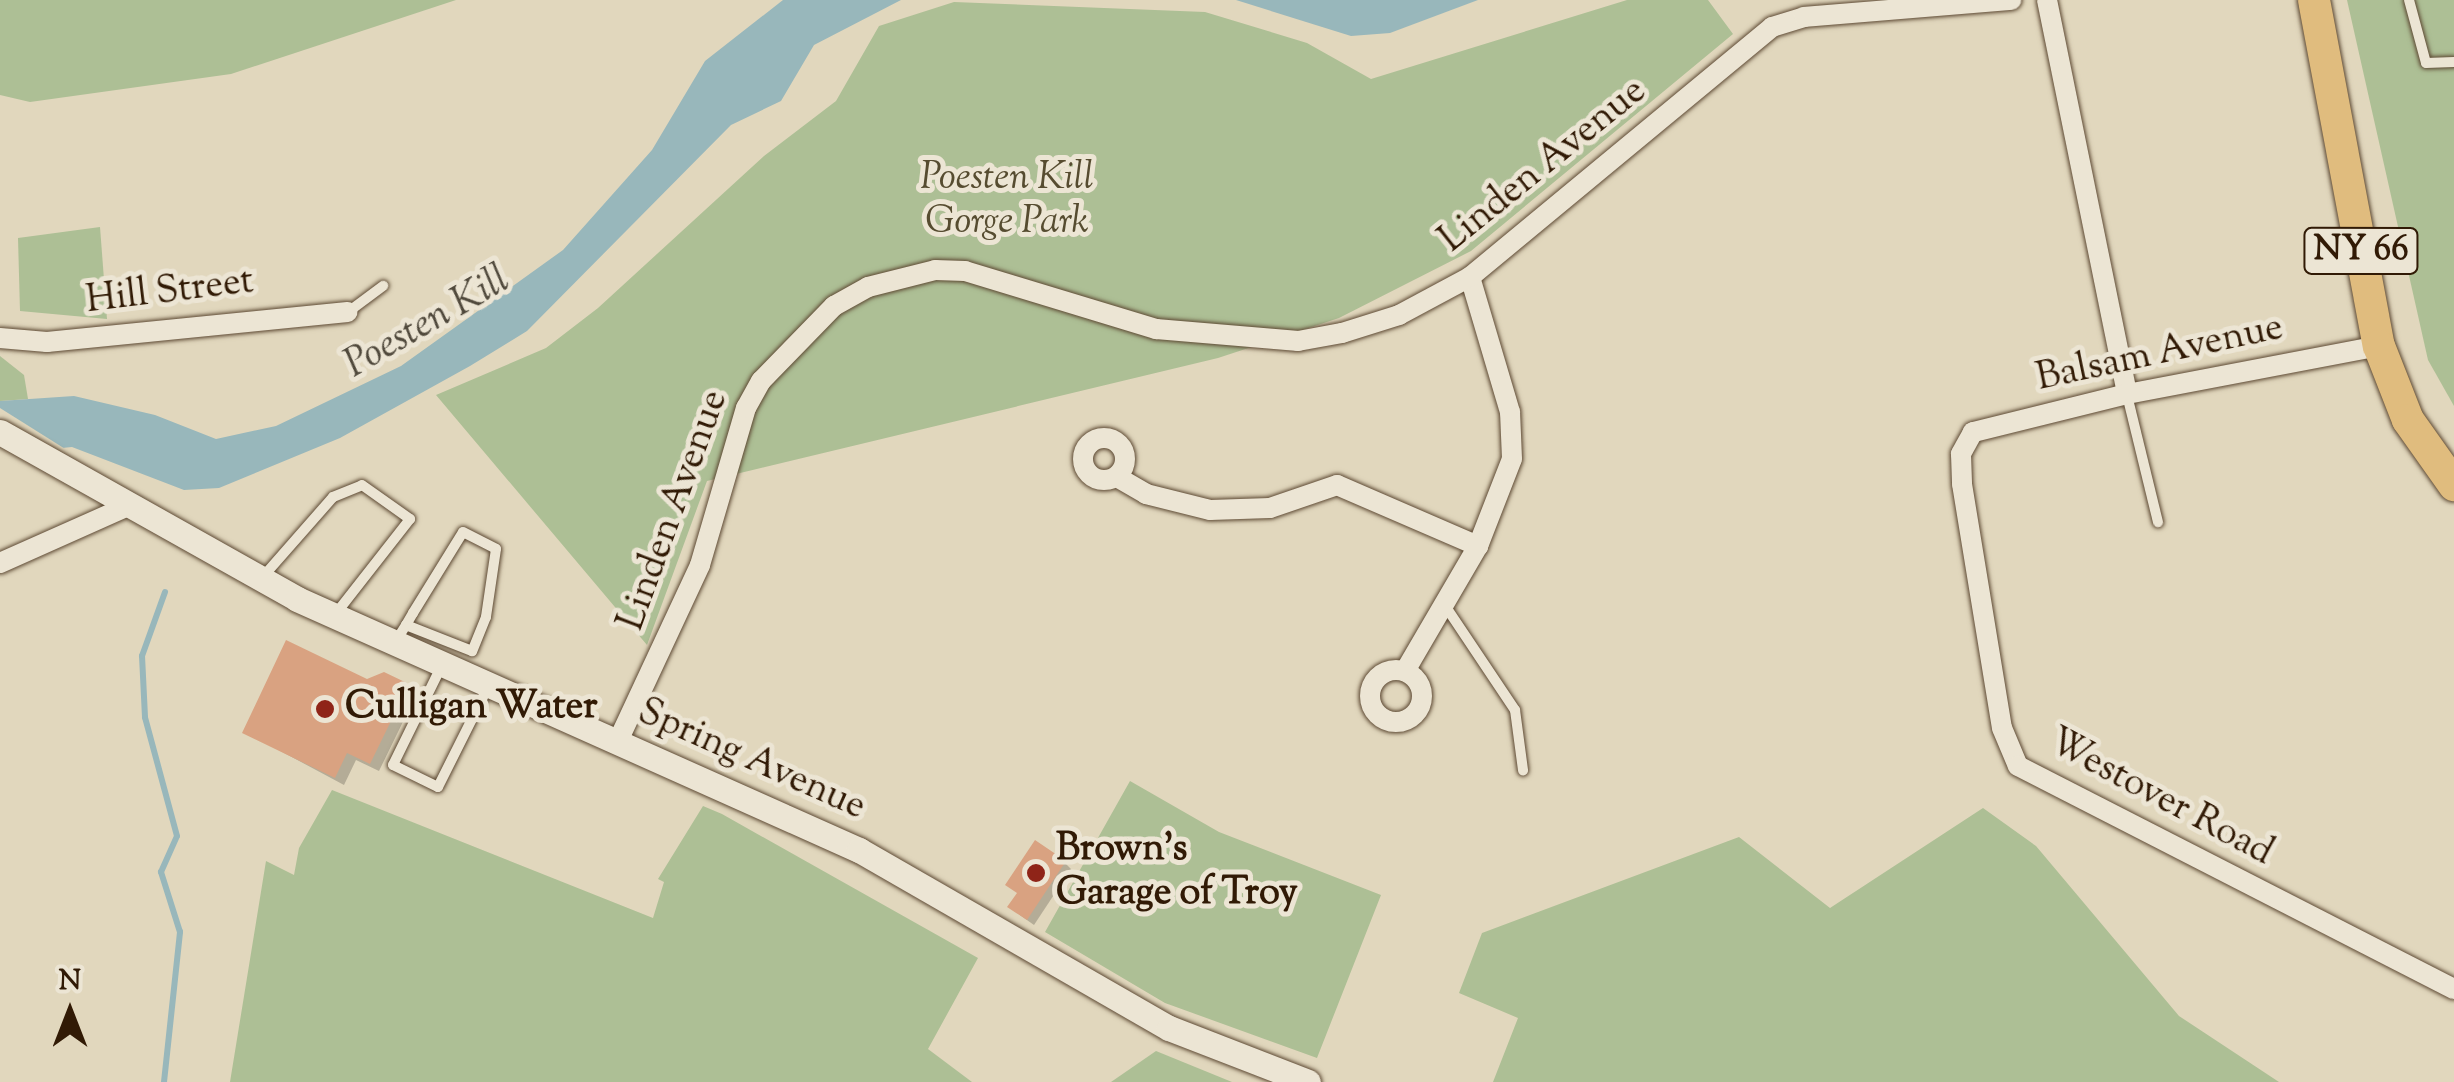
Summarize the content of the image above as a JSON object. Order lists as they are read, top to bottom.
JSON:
{
  "streets": {
    "main road": ["NY 66"],
    "street": [
      "Linden Avenue",
      "Hill Street",
      "Balsam Avenue",
      "Spring Avenue",
      "Westover Road"
    ]
  },
  "crossings": [
    ["Linden Avenue", "Spring Avenue"],
    ["NY 66", "Balsam Avenue"],
    ["Balsam Avenue", "Westover Road"]
  ],
  "water": ["Poesten Kill"],
  "parks": ["Poesten Kill Gorge Park"],
  "places": ["Culligan Water", "Brown's Garage of Troy"],
  "north": "top"
}
